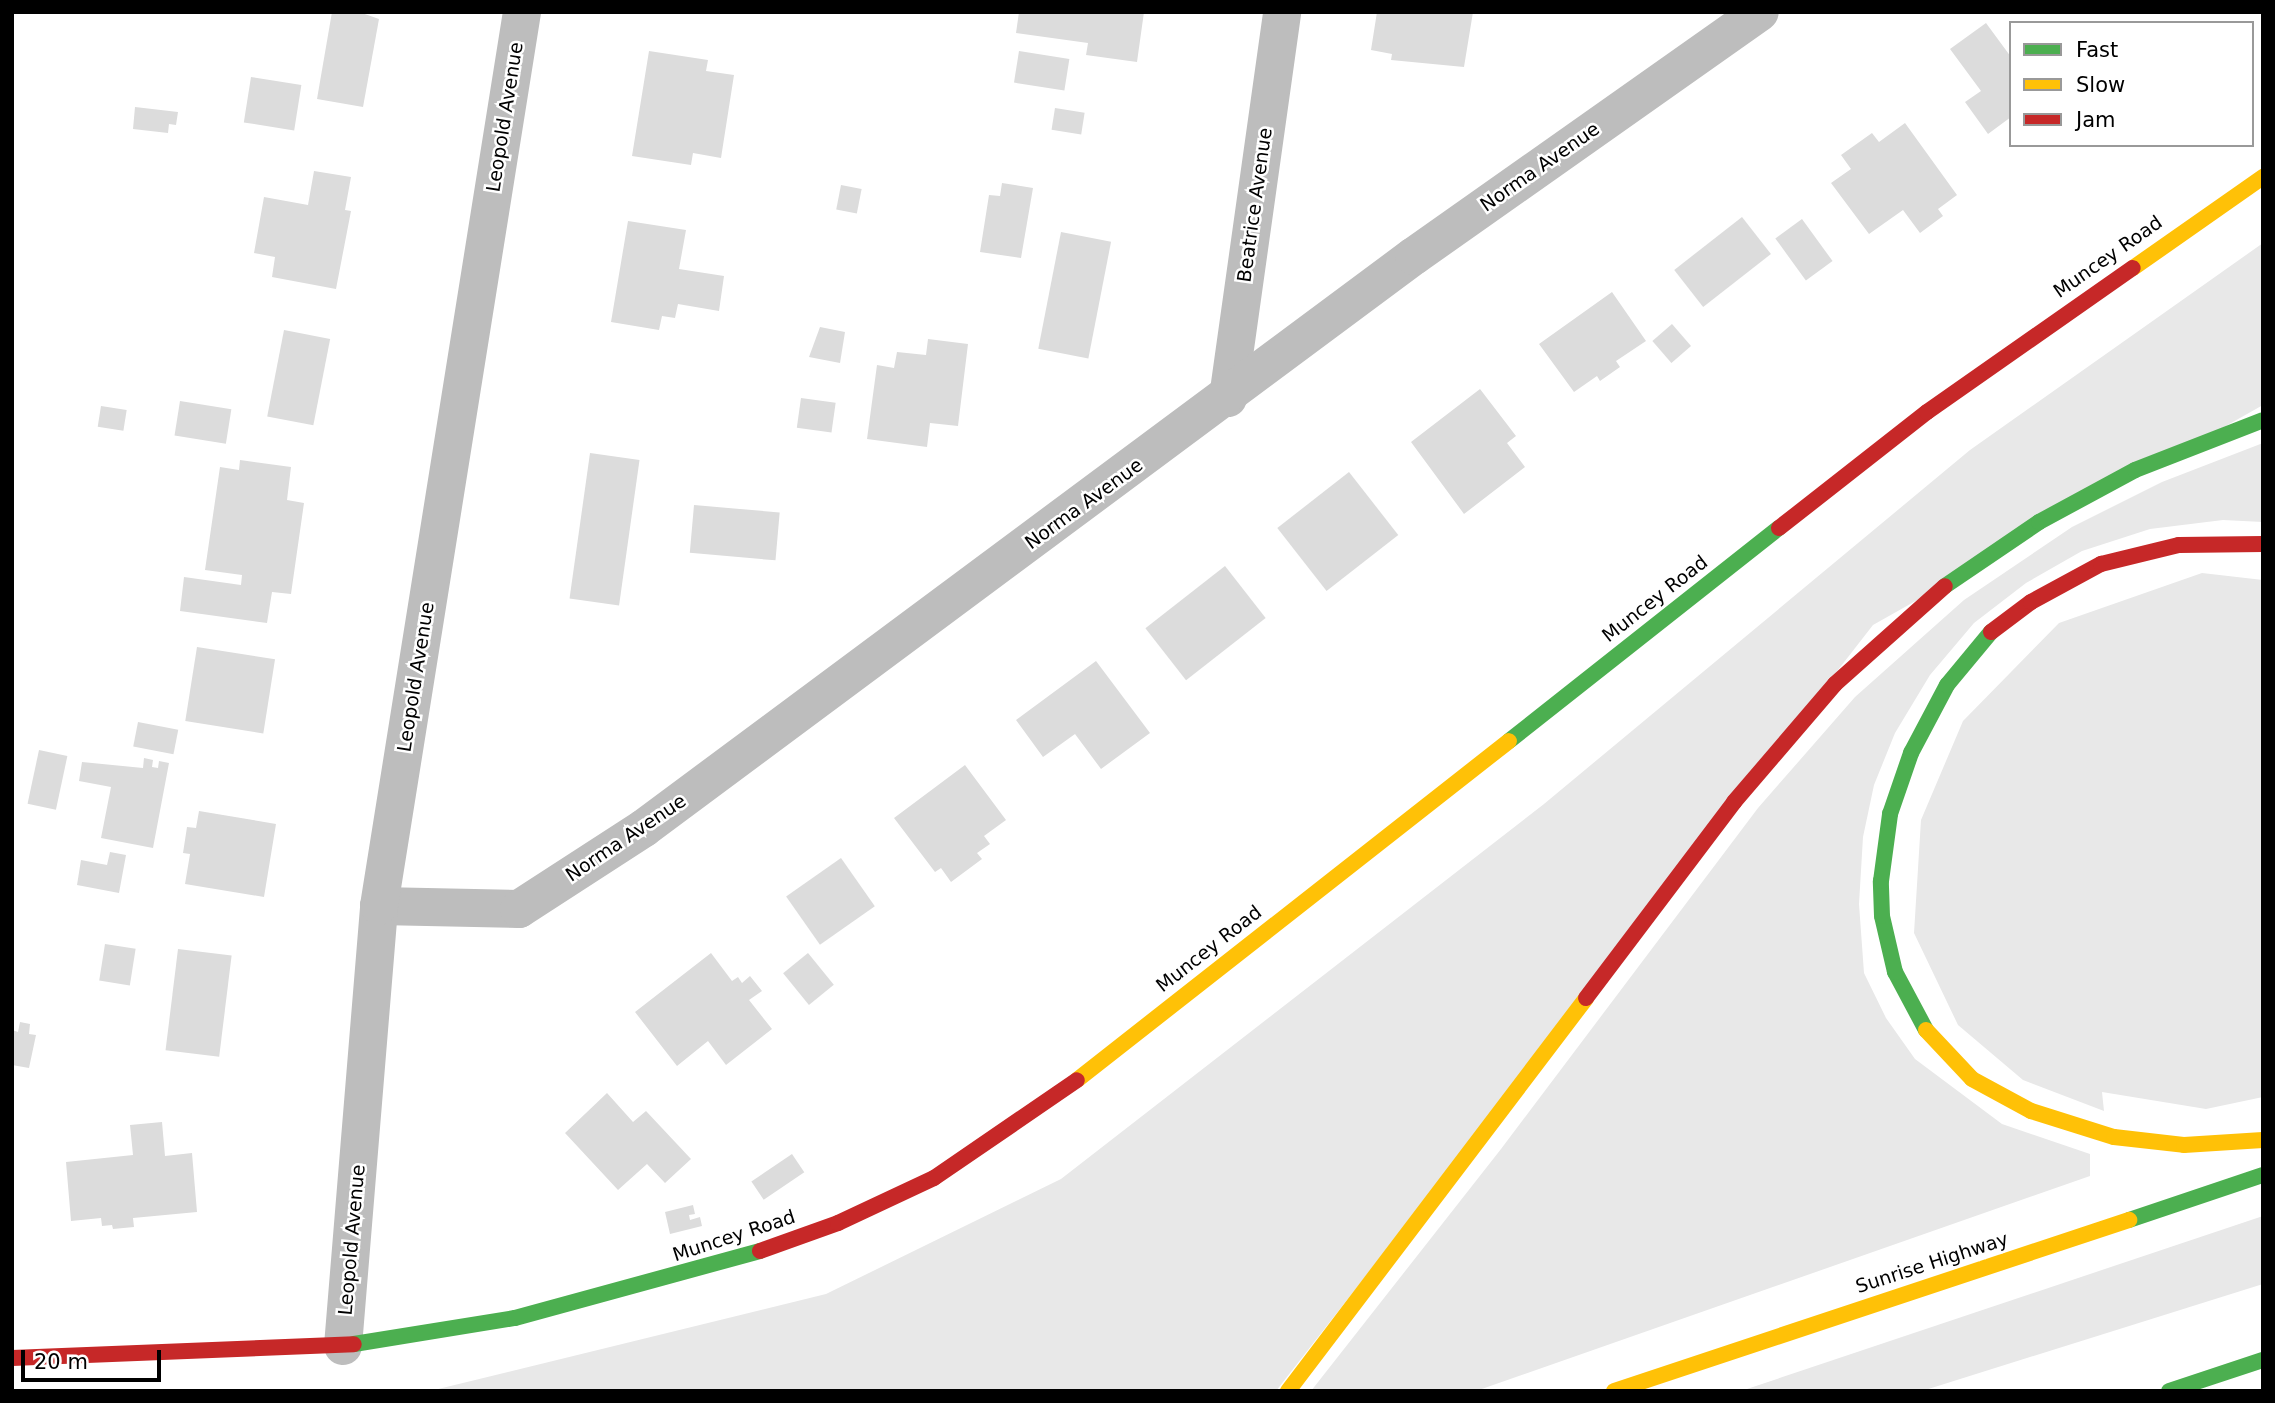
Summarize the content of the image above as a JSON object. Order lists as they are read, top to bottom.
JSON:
{
  "streets": {
    "main road": ["Muncey Road", "Sunrise Highway"],
    "street": ["Leopold Avenue", "Norma Avenue", "Beatrice Avenue"]
  },
  "crossings": [
    ["Leopold Avenue", "Norma Avenue"],
    ["Leopold Avenue", "Muncey Road"],
    ["Norma Avenue", "Beatrice Avenue"]
  ],
  "legend": ["Fast", "Slow", "Jam"],
  "scale_bar": "20 m"
}
